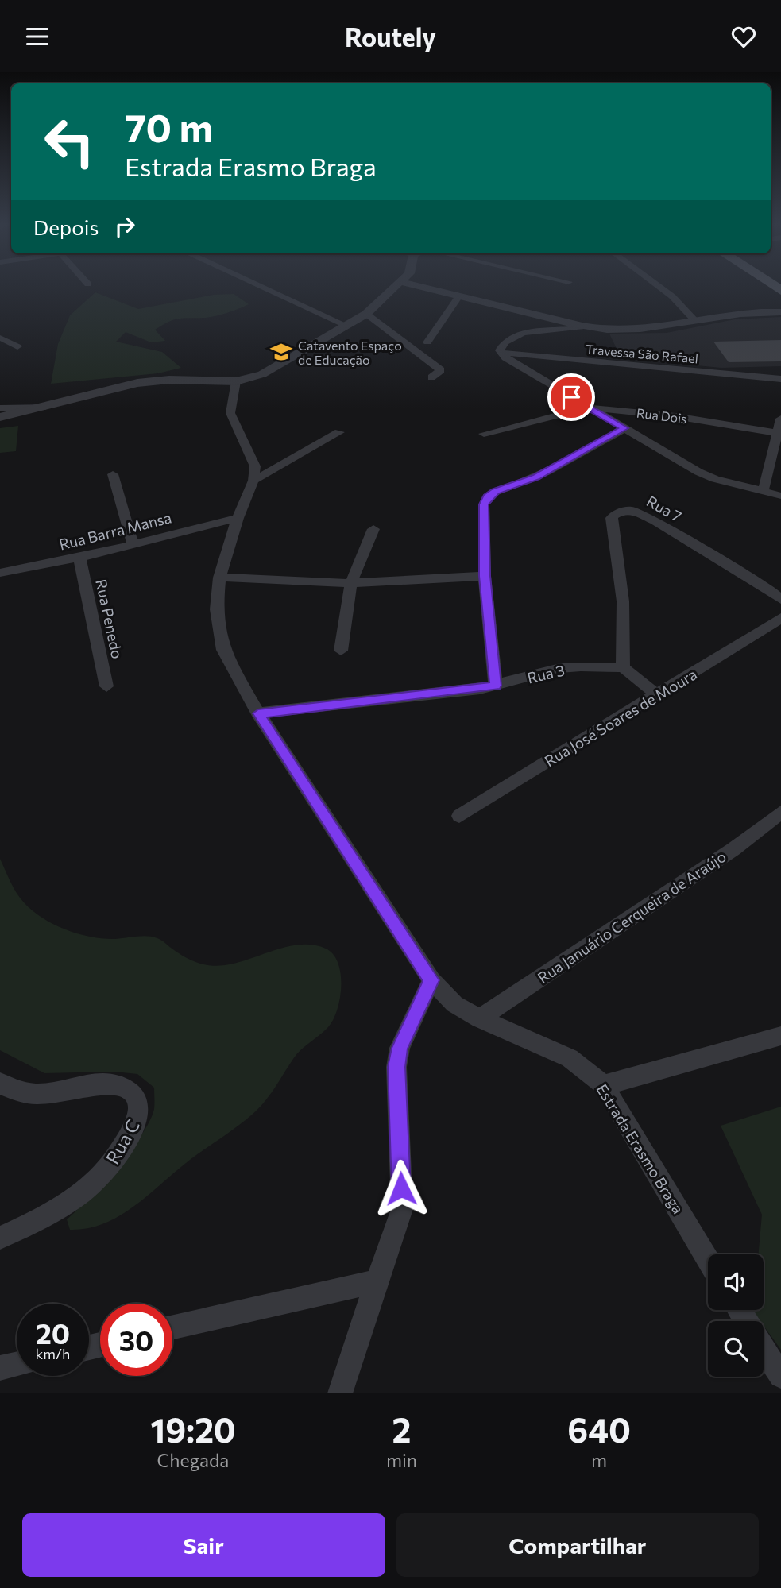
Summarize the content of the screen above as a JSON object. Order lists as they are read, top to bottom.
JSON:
{
  "streets": {
    "street": [
      "Travessa São Rafael",
      "Rua Dois",
      "Rua 7",
      "Rua Barra Mansa",
      "Rua Penedo",
      "Rua 3",
      "Rua José Soares de Moura",
      "Rua Januário Cerqueira de Araújo",
      "Rua C",
      "Estrada Erasmo Braga"
    ]
  },
  "crossings": [
    ["Rua 7", "Rua 3"],
    ["Rua Barra Mansa", "Rua Penedo"],
    ["Rua Barra Mansa", "Estrada Erasmo Braga"],
    ["Rua 3", "Estrada Erasmo Braga"],
    ["Rua Januário Cerqueira de Araújo", "Estrada Erasmo Braga"]
  ],
  "places": {
    "school or university": ["Catavento Espaço de Educação"]
  },
  "page": {
    "header": "Routely",
    "turn": ["70 m", "Estrada Erasmo Braga"],
    "then": "Depois",
    "speed": "20 km/h",
    "limit": "30",
    "eta": [
      "19:20",
      "Chegada",
      "2",
      "min",
      "640",
      "m"
    ],
    "buttons": ["Sair", "Compartilhar"]
  }
}
